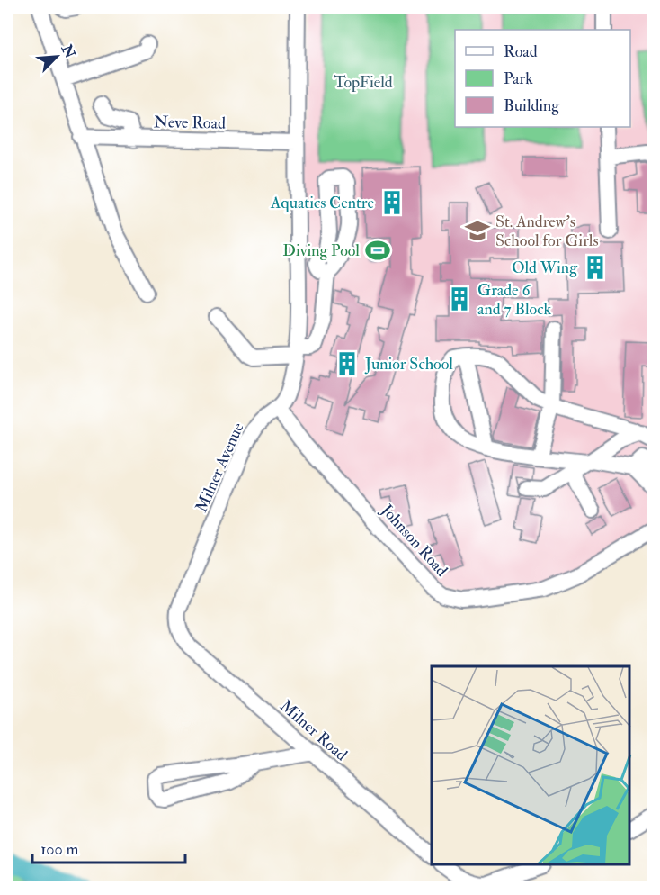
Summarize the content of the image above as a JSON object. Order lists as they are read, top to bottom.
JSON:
{
  "streets": {
    "street": [
      "Neve Road",
      "Milner Avenue",
      "Johnson Road",
      "Milner Road"
    ]
  },
  "crossings": [
    ["Neve Road", "Milner Avenue"],
    ["Milner Avenue", "Johnson Road"],
    ["Milner Avenue", "Milner Road"]
  ],
  "parks": ["TopField"],
  "places": {
    "building": [
      "Aquatics Centre",
      "Old Wing",
      "Grade 6 and 7 Block",
      "Junior School"
    ],
    "school or university": ["St. Andrew's School for Girls"],
    "sports": ["Diving Pool"]
  },
  "legend": ["Road", "Park", "Building"],
  "scale_bar": "100 m",
  "north": "top right"
}
